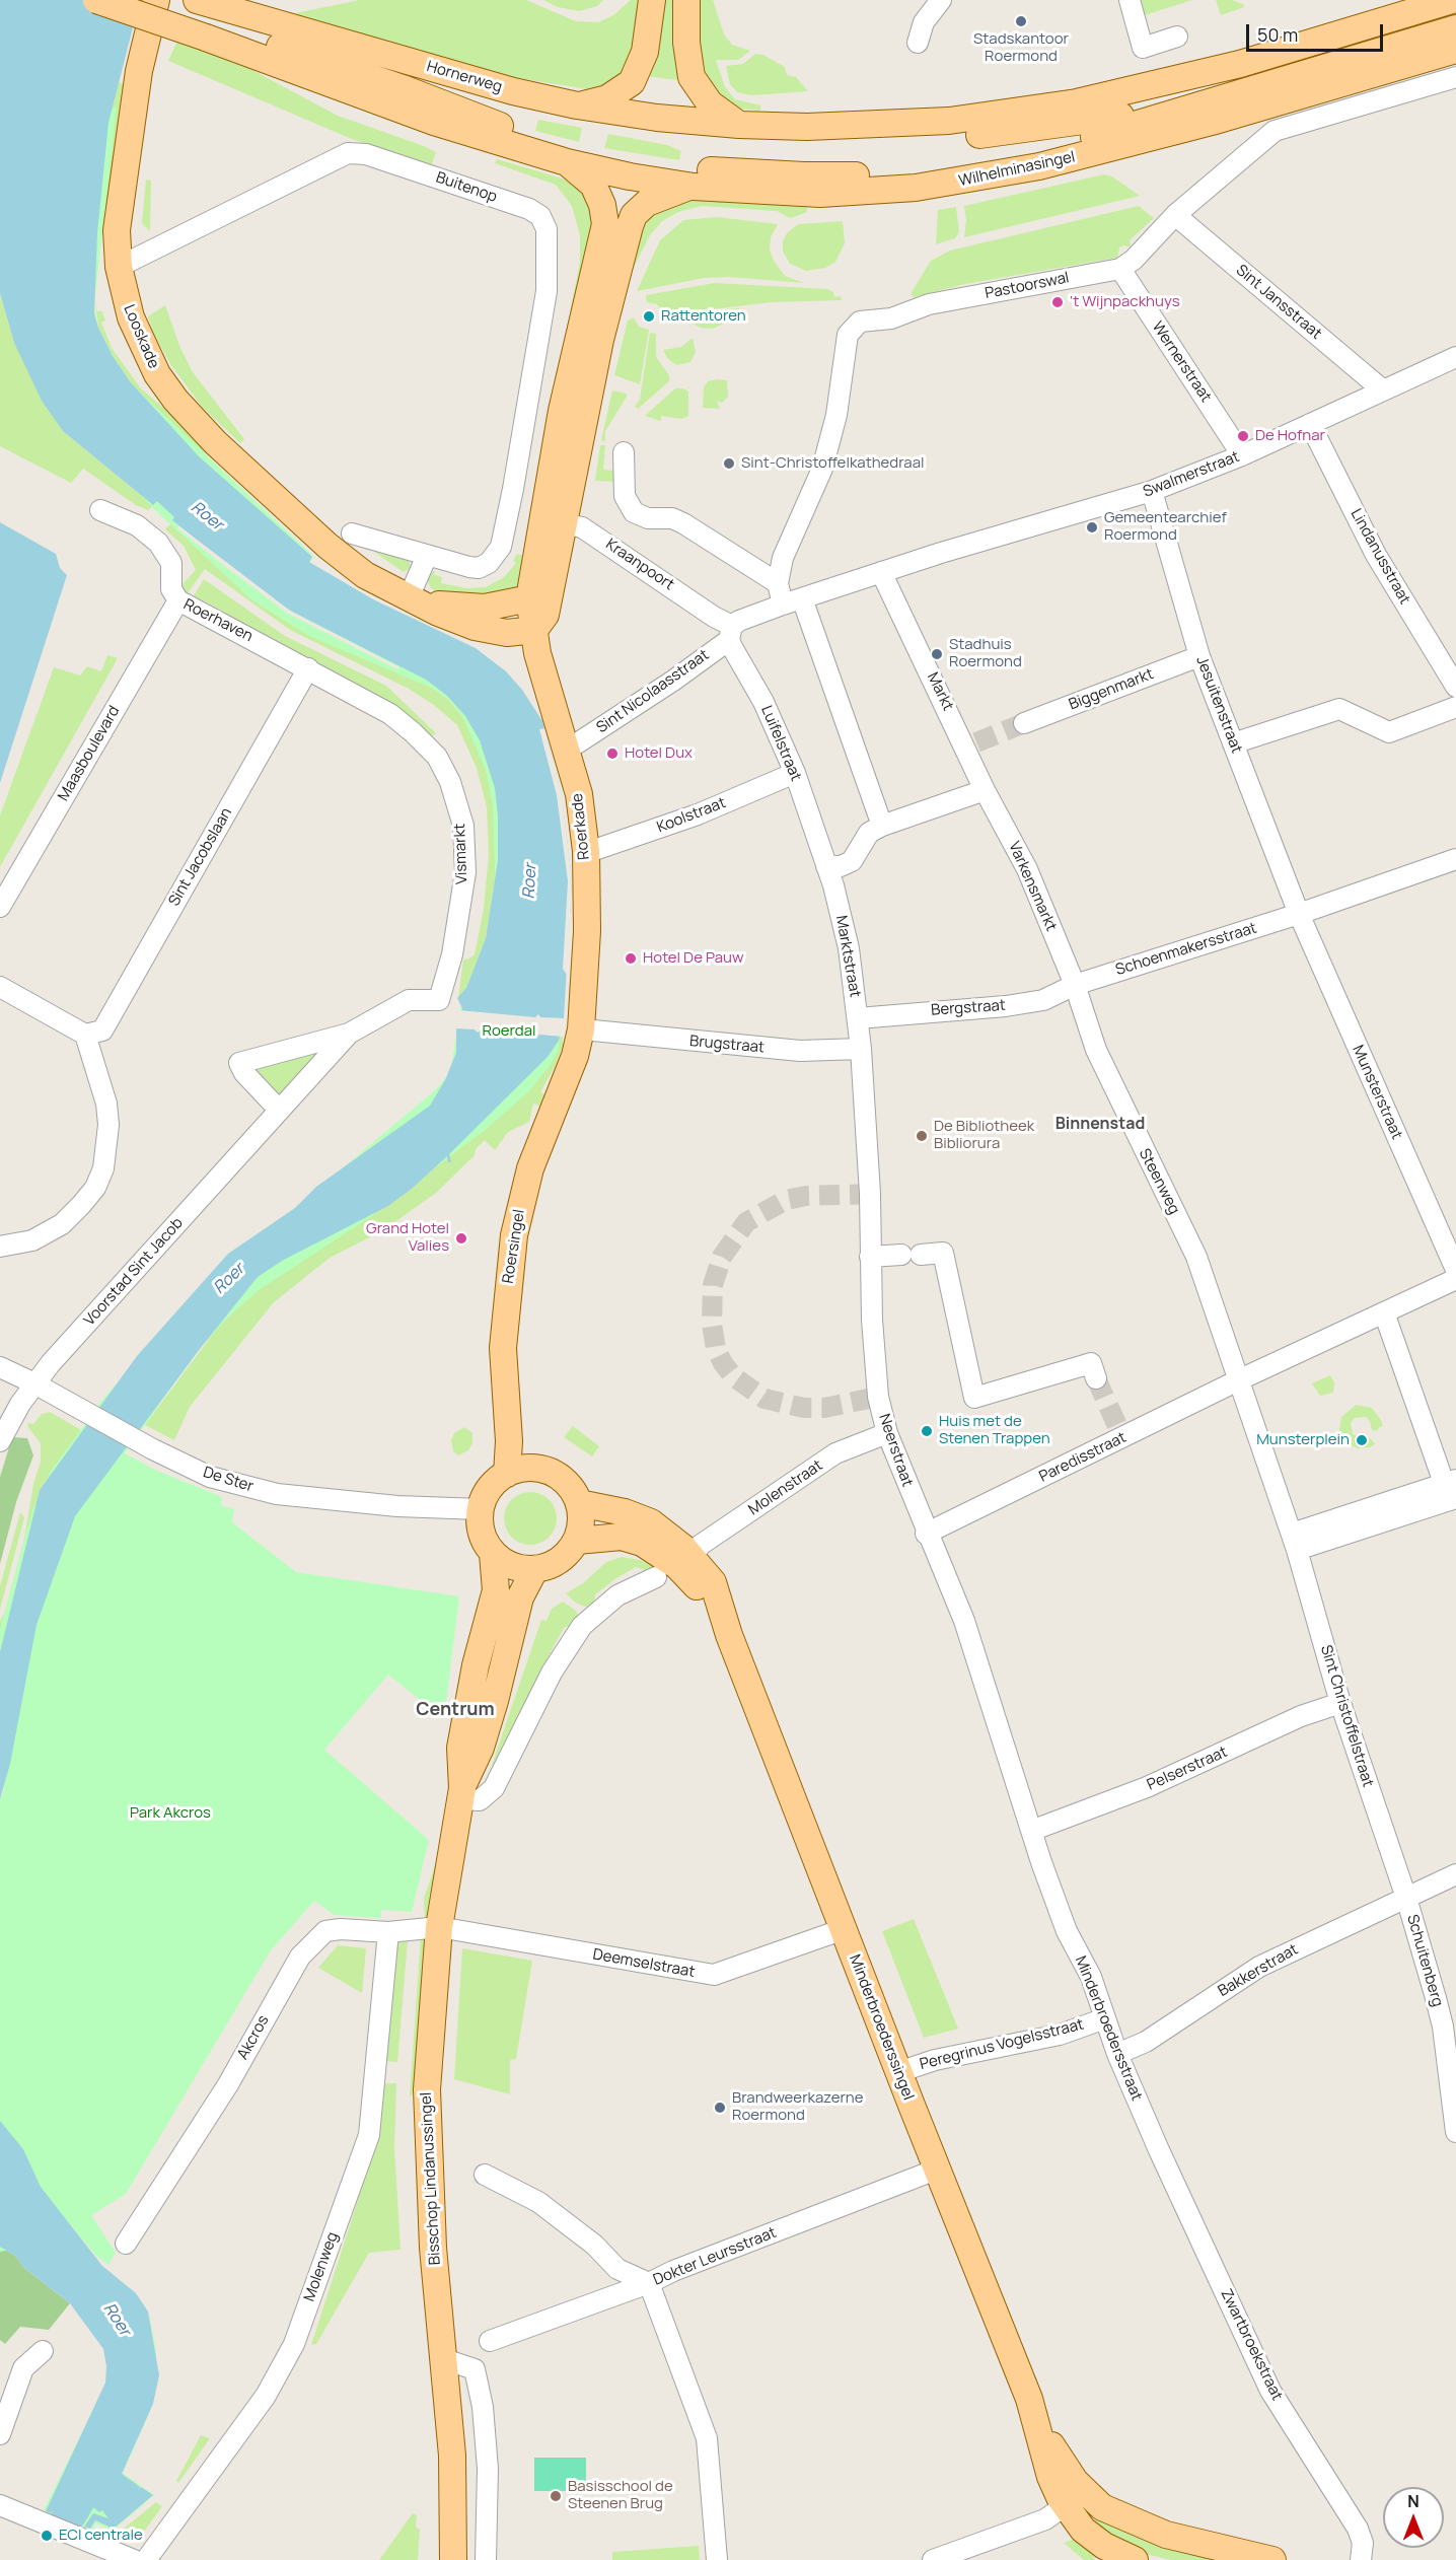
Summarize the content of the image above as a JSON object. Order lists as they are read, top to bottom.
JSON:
{
  "streets": {
    "main road": [
      "Hornerweg",
      "Wilhelminasingel",
      "Looskade",
      "Roerkade",
      "Roersingel",
      "Minderbroederssingel",
      "Bisschop Lindanussingel"
    ],
    "street": [
      "Buitenop",
      "Pastoorswal",
      "Sint Jansstraat",
      "Wernerstraat",
      "Swalmerstraat",
      "Lindanusstraat",
      "Kraanpoort",
      "Roerhaven",
      "Biggenmarkt",
      "Sint Nicolaasstraat",
      "Markt",
      "Jesuitenstraat",
      "Luifelstraat",
      "Maasboulevard",
      "Koolstraat",
      "Vismarkt",
      "Sint Jacobslaan",
      "Varkensmarkt",
      "Schoenmakersstraat",
      "Marktstraat",
      "Bergstraat",
      "Brugstraat",
      "Munsterstraat",
      "Steenweg",
      "Voorstad Sint Jacob",
      "Neerstraat",
      "Paredisstraat",
      "De Ster",
      "Molenstraat",
      "Sint Christoffelstraat",
      "Pelserstraat",
      "Schuitenberg",
      "Deemselstraat",
      "Bakkerstraat",
      "Minderbroedersstraat",
      "Akcros",
      "Peregrinus Vogelsstraat",
      "Dokter Leursstraat",
      "Molenweg",
      "Zwartbroekstraat"
    ]
  },
  "crossings": [
    ["Hornerweg", "Wilhelminasingel"],
    ["Buitenop", "Looskade"],
    ["Pastoorswal", "Sint Jansstraat"],
    ["Pastoorswal", "Wernerstraat"],
    ["Sint Jansstraat", "Swalmerstraat"],
    ["Looskade", "Roerkade"],
    ["Wernerstraat", "Swalmerstraat"],
    ["Swalmerstraat", "Lindanusstraat"],
    ["Swalmerstraat", "Markt"],
    ["Swalmerstraat", "Jesuitenstraat"],
    ["Kraanpoort", "Sint Nicolaasstraat"],
    ["Kraanpoort", "Luifelstraat"],
    ["Kraanpoort", "Roerkade"],
    ["Roerhaven", "Maasboulevard"],
    ["Roerhaven", "Vismarkt"],
    ["Roerhaven", "Sint Jacobslaan"],
    ["Biggenmarkt", "Jesuitenstraat"],
    ["Sint Nicolaasstraat", "Luifelstraat"],
    ["Markt", "Varkensmarkt"],
    ["Jesuitenstraat", "Schoenmakersstraat"],
    ["Jesuitenstraat", "Munsterstraat"],
    ["Luifelstraat", "Koolstraat"],
    ["Luifelstraat", "Marktstraat"],
    ["Koolstraat", "Roerkade"],
    ["Roerkade", "Brugstraat"],
    ["Roerkade", "Roersingel"],
    ["Vismarkt", "Sint Jacobslaan"],
    ["Vismarkt", "Voorstad Sint Jacob"],
    ["Varkensmarkt", "Schoenmakersstraat"],
    ["Varkensmarkt", "Bergstraat"],
    ["Varkensmarkt", "Steenweg"],
    ["Schoenmakersstraat", "Bergstraat"],
    ["Schoenmakersstraat", "Munsterstraat"],
    ["Schoenmakersstraat", "Steenweg"],
    ["Marktstraat", "Bergstraat"],
    ["Marktstraat", "Brugstraat"],
    ["Marktstraat", "Neerstraat"],
    ["Bergstraat", "Steenweg"],
    ["Brugstraat", "Roersingel"],
    ["Brugstraat", "Neerstraat"],
    ["Steenweg", "Paredisstraat"],
    ["Roersingel", "De Ster"],
    ["Roersingel", "Minderbroederssingel"],
    ["Roersingel", "Bisschop Lindanussingel"],
    ["Voorstad Sint Jacob", "De Ster"],
    ["Neerstraat", "Paredisstraat"],
    ["Neerstraat", "Molenstraat"],
    ["Neerstraat", "Pelserstraat"],
    ["Neerstraat", "Minderbroedersstraat"],
    ["De Ster", "Minderbroederssingel"],
    ["De Ster", "Bisschop Lindanussingel"],
    ["Molenstraat", "Minderbroederssingel"],
    ["Sint Christoffelstraat", "Pelserstraat"],
    ["Sint Christoffelstraat", "Schuitenberg"],
    ["Sint Christoffelstraat", "Bakkerstraat"],
    ["Pelserstraat", "Minderbroedersstraat"],
    ["Schuitenberg", "Bakkerstraat"],
    ["Deemselstraat", "Minderbroederssingel"],
    ["Deemselstraat", "Akcros"],
    ["Deemselstraat", "Bisschop Lindanussingel"],
    ["Bakkerstraat", "Minderbroedersstraat"],
    ["Minderbroederssingel", "Peregrinus Vogelsstraat"],
    ["Minderbroederssingel", "Bisschop Lindanussingel"],
    ["Minderbroederssingel", "Dokter Leursstraat"],
    ["Minderbroedersstraat", "Peregrinus Vogelsstraat"],
    ["Minderbroedersstraat", "Zwartbroekstraat"],
    ["Akcros", "Bisschop Lindanussingel"],
    ["Akcros", "Molenweg"]
  ],
  "districts": ["Binnenstad", "Centrum"],
  "water": ["Roer"],
  "parks": ["Roerdal", "Park Akcros"],
  "places": [
    "Stadskantoor Roermond",
    "'t Wijnpackhuys",
    "Rattentoren",
    "De Hofnar",
    "Sint-Christoffelkathedraal",
    "Gemeentearchief Roermond",
    "Stadhuis Roermond",
    "Hotel Dux",
    "Hotel De Pauw",
    "De Bibliotheek Bibliorura",
    "Grand Hotel Valies",
    "Huis met de Stenen Trappen",
    "Munsterplein",
    "Brandweerkazerne Roermond",
    "Basisschool de Steenen Brug",
    "ECI centrale"
  ],
  "scale_bar": "50 m",
  "north": "top"
}
